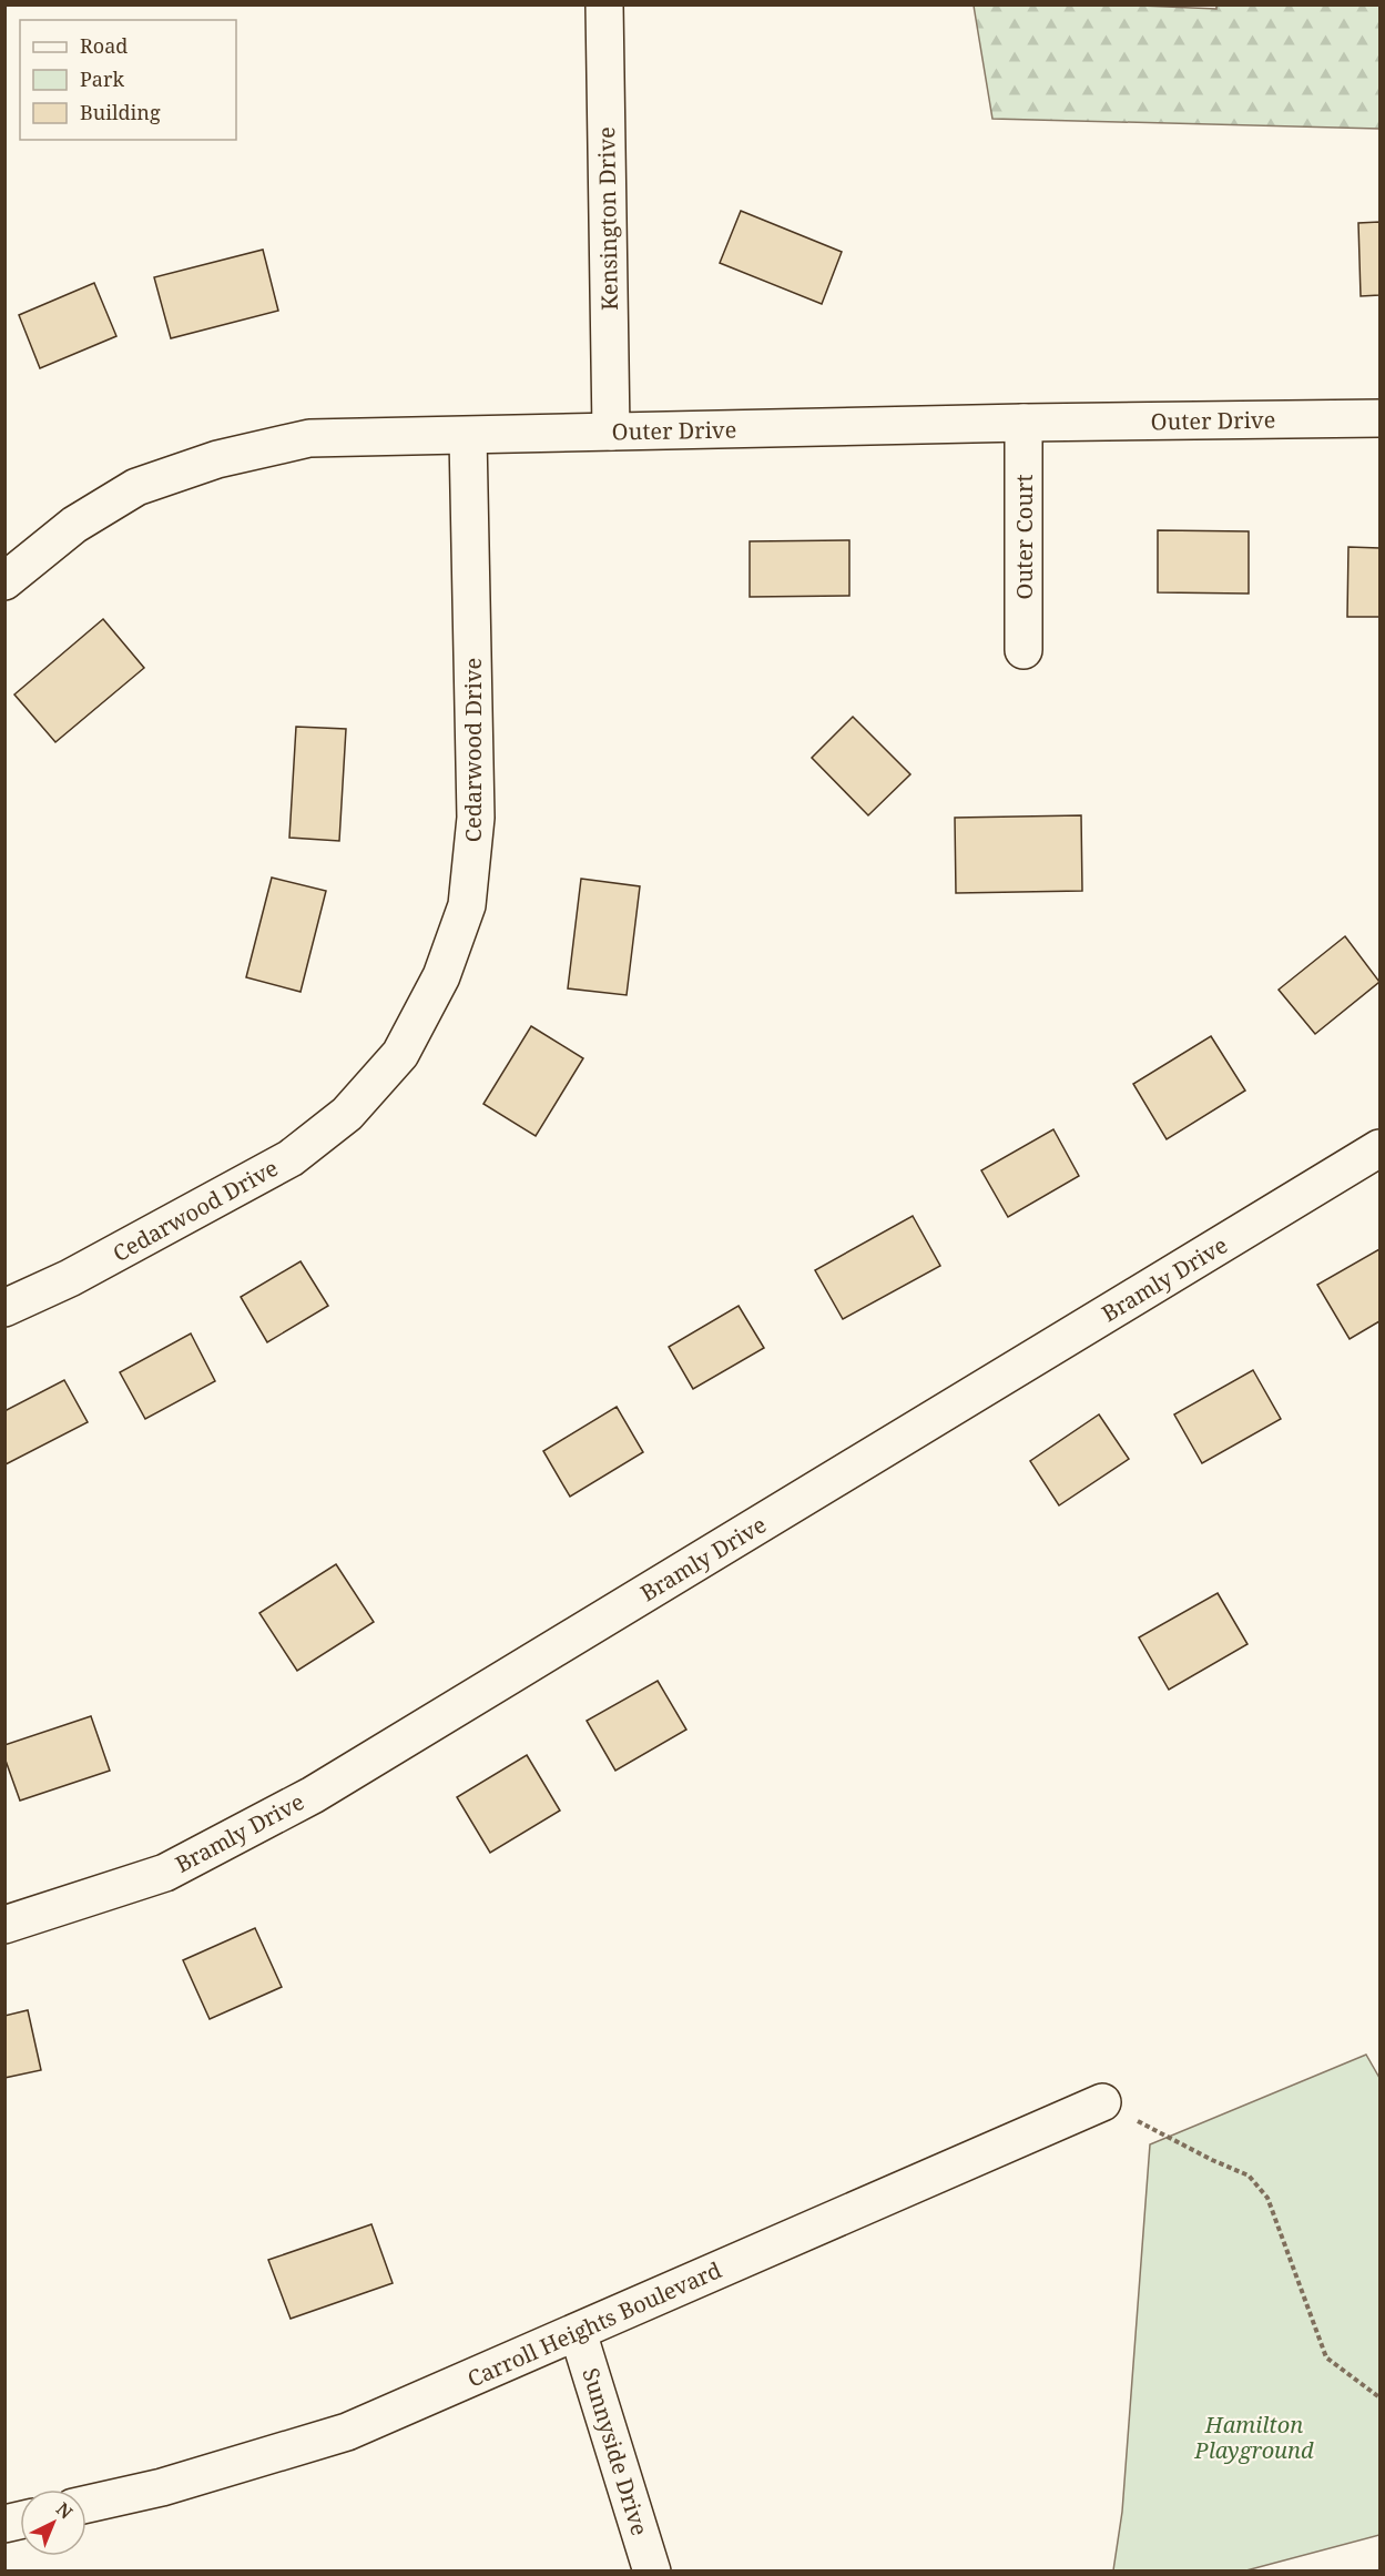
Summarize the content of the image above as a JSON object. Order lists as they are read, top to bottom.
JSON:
{
  "streets": {
    "street": [
      "Kensington Drive",
      "Outer Drive",
      "Outer Court",
      "Cedarwood Drive",
      "Bramly Drive",
      "Carroll Heights Boulevard",
      "Sunnyside Drive"
    ]
  },
  "crossings": [
    ["Kensington Drive", "Outer Drive"],
    ["Outer Drive", "Outer Court"],
    ["Outer Drive", "Cedarwood Drive"],
    ["Carroll Heights Boulevard", "Sunnyside Drive"]
  ],
  "parks": ["Hamilton Playground"],
  "legend": ["Road", "Park", "Building"],
  "north": "top right"
}
